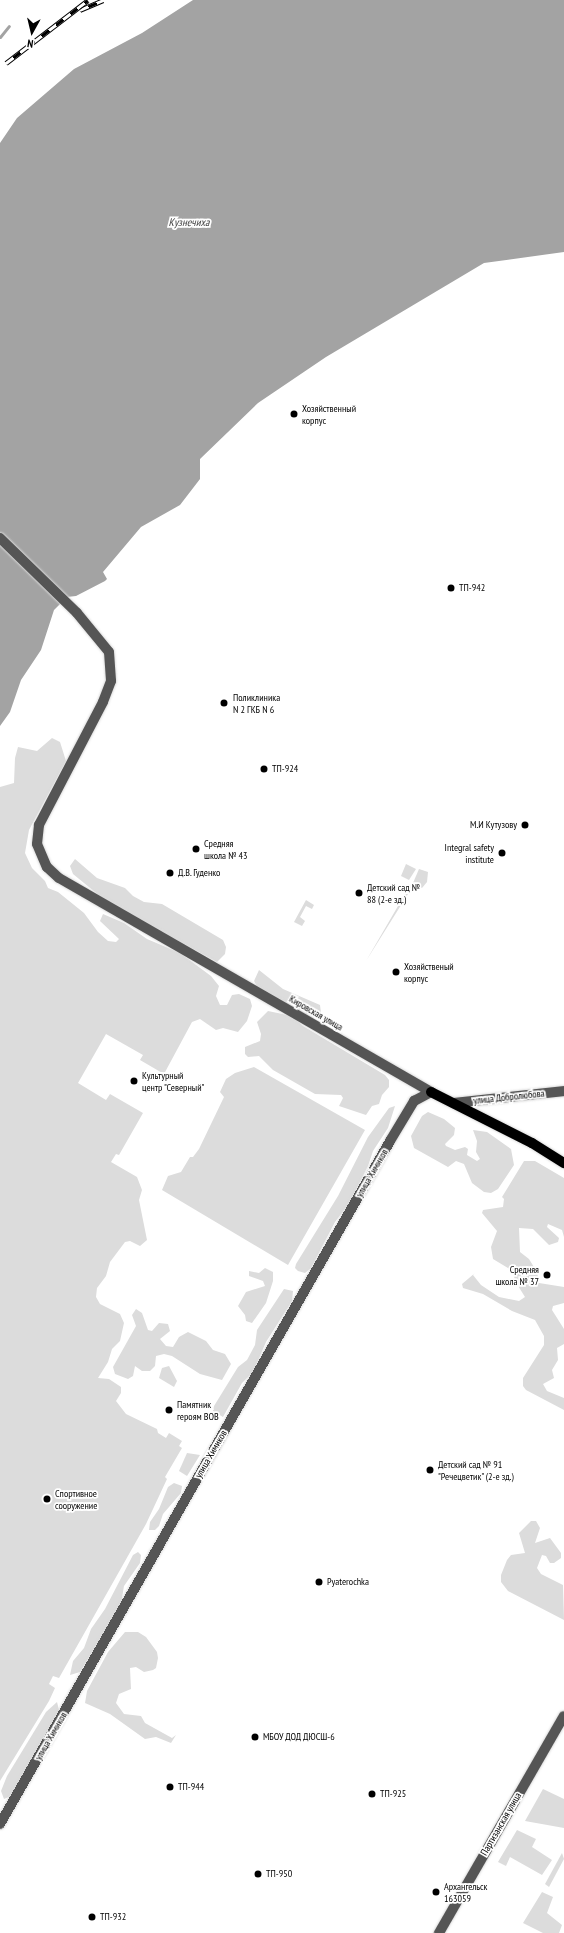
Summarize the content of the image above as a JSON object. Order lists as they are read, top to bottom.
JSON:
{
  "streets": {
    "main road": ["Кировская улица"],
    "street": ["улица Добролюбова", "улица Химиков", "Партизанская улица"]
  },
  "crossings": [
    ["Кировская улица", "улица Добролюбова"],
    ["Кировская улица", "улица Химиков"]
  ],
  "water": ["Кузнечиха"],
  "places": [
    "Хозяйственный корпус",
    "ТП-942",
    "Поликлиника N 2 ГКБ N 6",
    "ТП-924",
    "М.И Кутузову",
    "Средняя школа № 43",
    "Integral safety institute",
    "Д.В. Гуденко",
    "Детский сад № 88 (2-е зд.)",
    "Хозяйственый корпус",
    "Культурный центр \"Северный\"",
    "Средняя школа № 37",
    "Памятник героям ВОВ",
    "Детский сад № 91 \"Речецветик\" (2-е зд.)",
    "Спортивное сооружение",
    "Pyaterochka",
    "МБОУ ДОД ДЮСШ-6",
    "ТП-944",
    "ТП-925",
    "ТП-950",
    "Архангельск 163059",
    "ТП-932"
  ],
  "north": "bottom"
}
